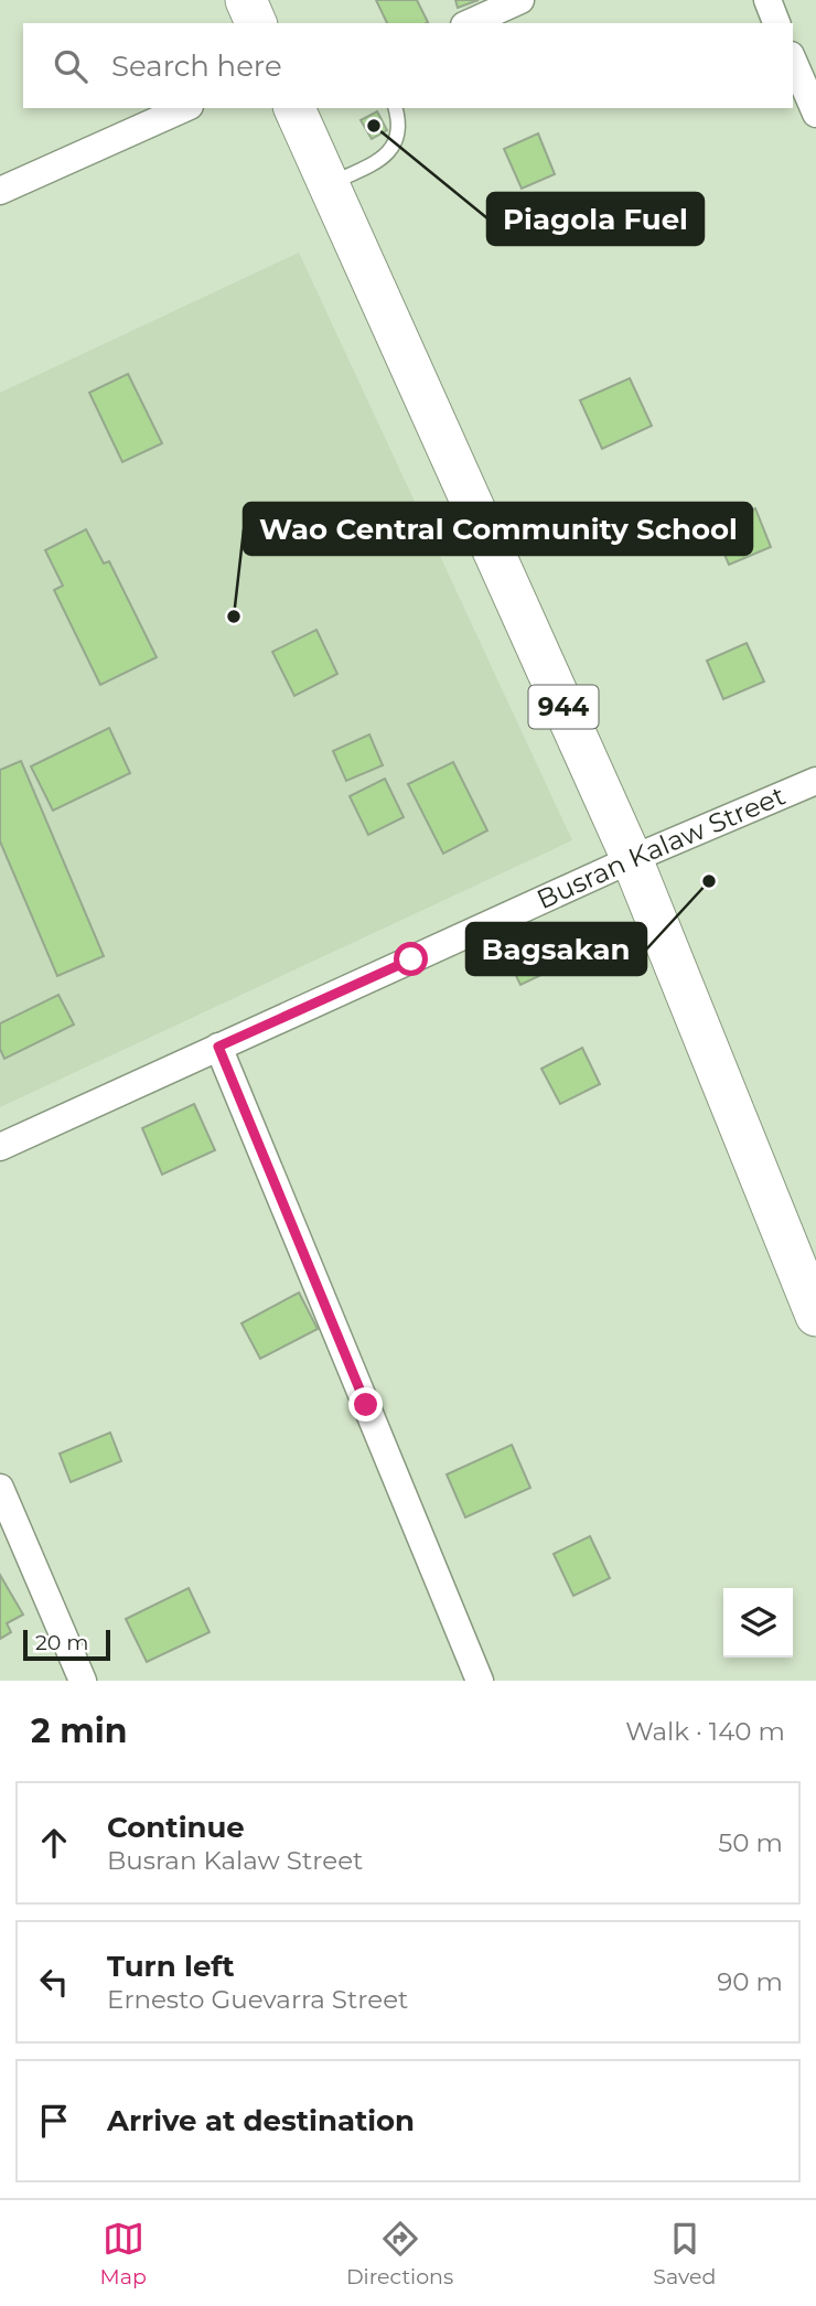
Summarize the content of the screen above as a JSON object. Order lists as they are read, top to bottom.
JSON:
{
  "streets": {
    "main road": ["944"],
    "street": ["Busran Kalaw Street"]
  },
  "crossings": [
    ["944", "Busran Kalaw Street"]
  ],
  "places": ["Piagola Fuel", "Wao Central Community School", "Bagsakan"],
  "scale_bar": "20 m",
  "page": {
    "search": "Search here",
    "scale": "20 m",
    "heading": ["2 min", "Walk · 140 m"],
    "list": [
      ["Continue", "Busran Kalaw Street", "50 m"],
      ["Turn left", "Ernesto Guevarra Street", "90 m"],
      "Arrive at destination"
    ],
    "nav": ["Map", "Directions", "Saved"]
  }
}
